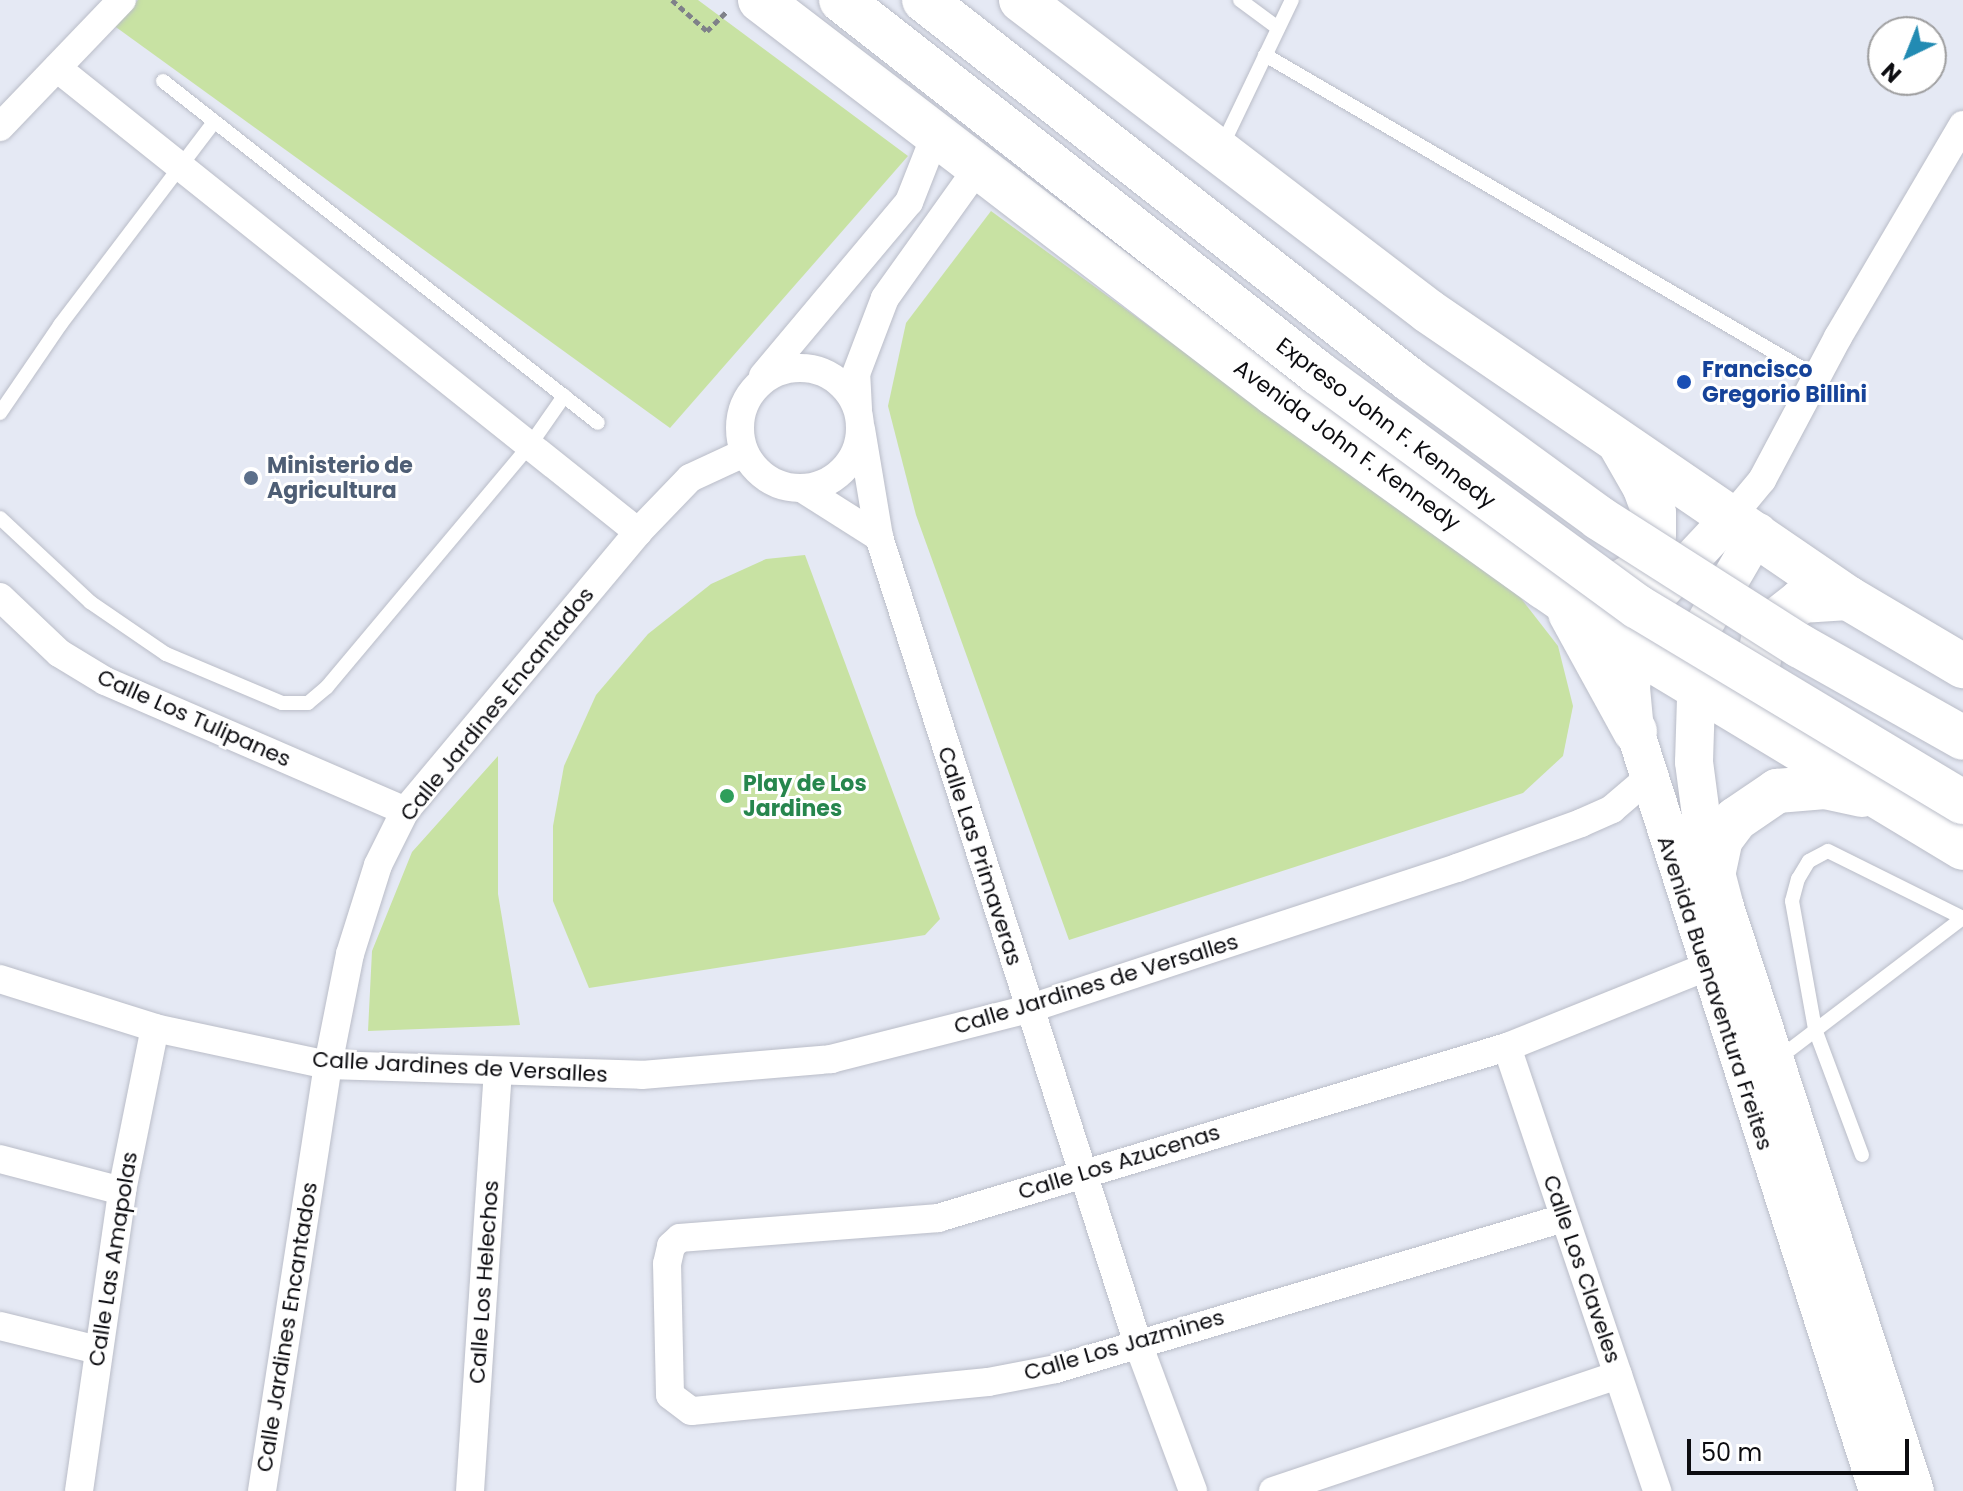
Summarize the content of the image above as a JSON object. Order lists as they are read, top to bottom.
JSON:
{
  "streets": {
    "main road": ["Expreso John F. Kennedy", "Avenida John F. Kennedy", "Avenida Buenaventura Freites"],
    "street": [
      "Calle Jardines Encantados",
      "Calle Los Tulipanes",
      "Calle Las Primaveras",
      "Calle Jardines de Versalles",
      "Calle Los Azucenas",
      "Calle Las Amapolas",
      "Calle Los Claveles",
      "Calle Los Helechos",
      "Calle Los Jazmines"
    ]
  },
  "crossings": [
    ["Avenida John F. Kennedy", "Calle Las Primaveras"],
    ["Avenida John F. Kennedy", "Avenida Buenaventura Freites"],
    ["Calle Jardines Encantados", "Calle Los Tulipanes"],
    ["Calle Jardines Encantados", "Calle Las Primaveras"],
    ["Calle Jardines Encantados", "Calle Jardines de Versalles"],
    ["Calle Las Primaveras", "Calle Jardines de Versalles"],
    ["Calle Las Primaveras", "Calle Los Azucenas"],
    ["Calle Las Primaveras", "Calle Los Jazmines"],
    ["Calle Jardines de Versalles", "Avenida Buenaventura Freites"],
    ["Calle Jardines de Versalles", "Calle Las Amapolas"],
    ["Calle Jardines de Versalles", "Calle Los Helechos"],
    ["Avenida Buenaventura Freites", "Calle Los Azucenas"],
    ["Calle Los Azucenas", "Calle Los Claveles"],
    ["Calle Los Azucenas", "Calle Los Jazmines"],
    ["Calle Los Claveles", "Calle Los Jazmines"]
  ],
  "places": ["Francisco Gregorio Billini", "Ministerio de Agricultura", "Play de Los Jardines"],
  "scale_bar": "50 m",
  "north": "bottom left"
}
